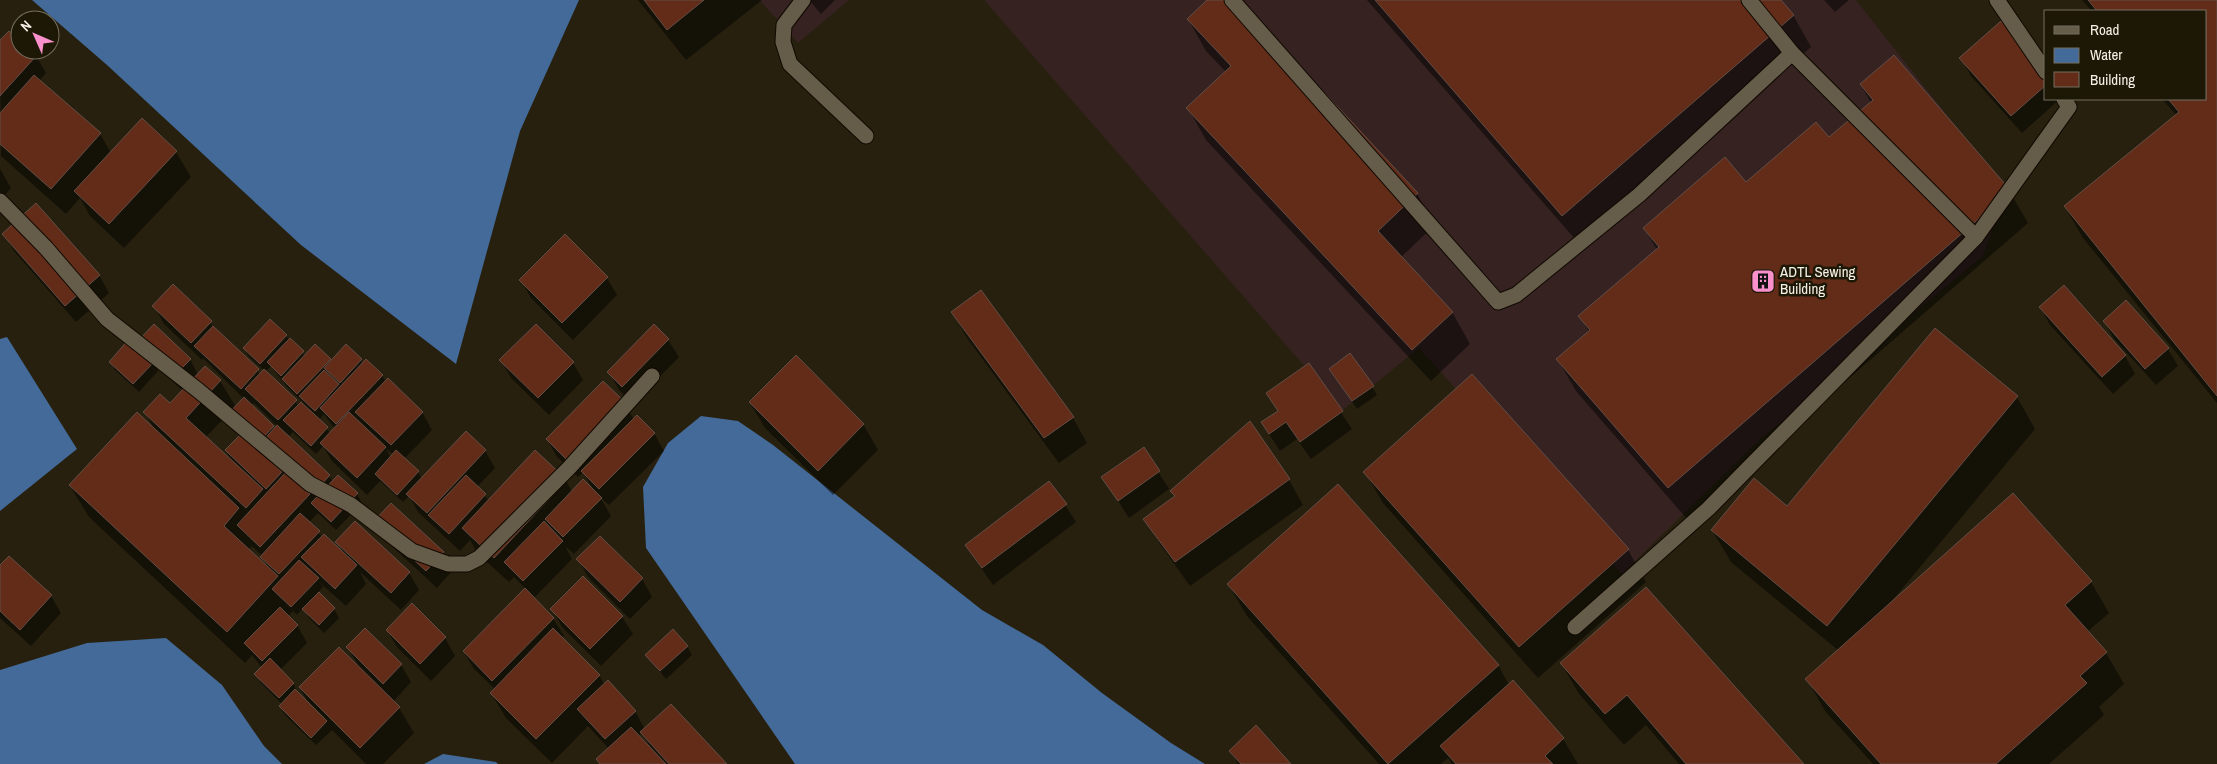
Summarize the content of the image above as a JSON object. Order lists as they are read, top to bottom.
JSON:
{
  "places": {
    "building": ["ADTL Sewing Building"]
  },
  "legend": ["Road", "Water", "Building"],
  "north": "top left"
}
